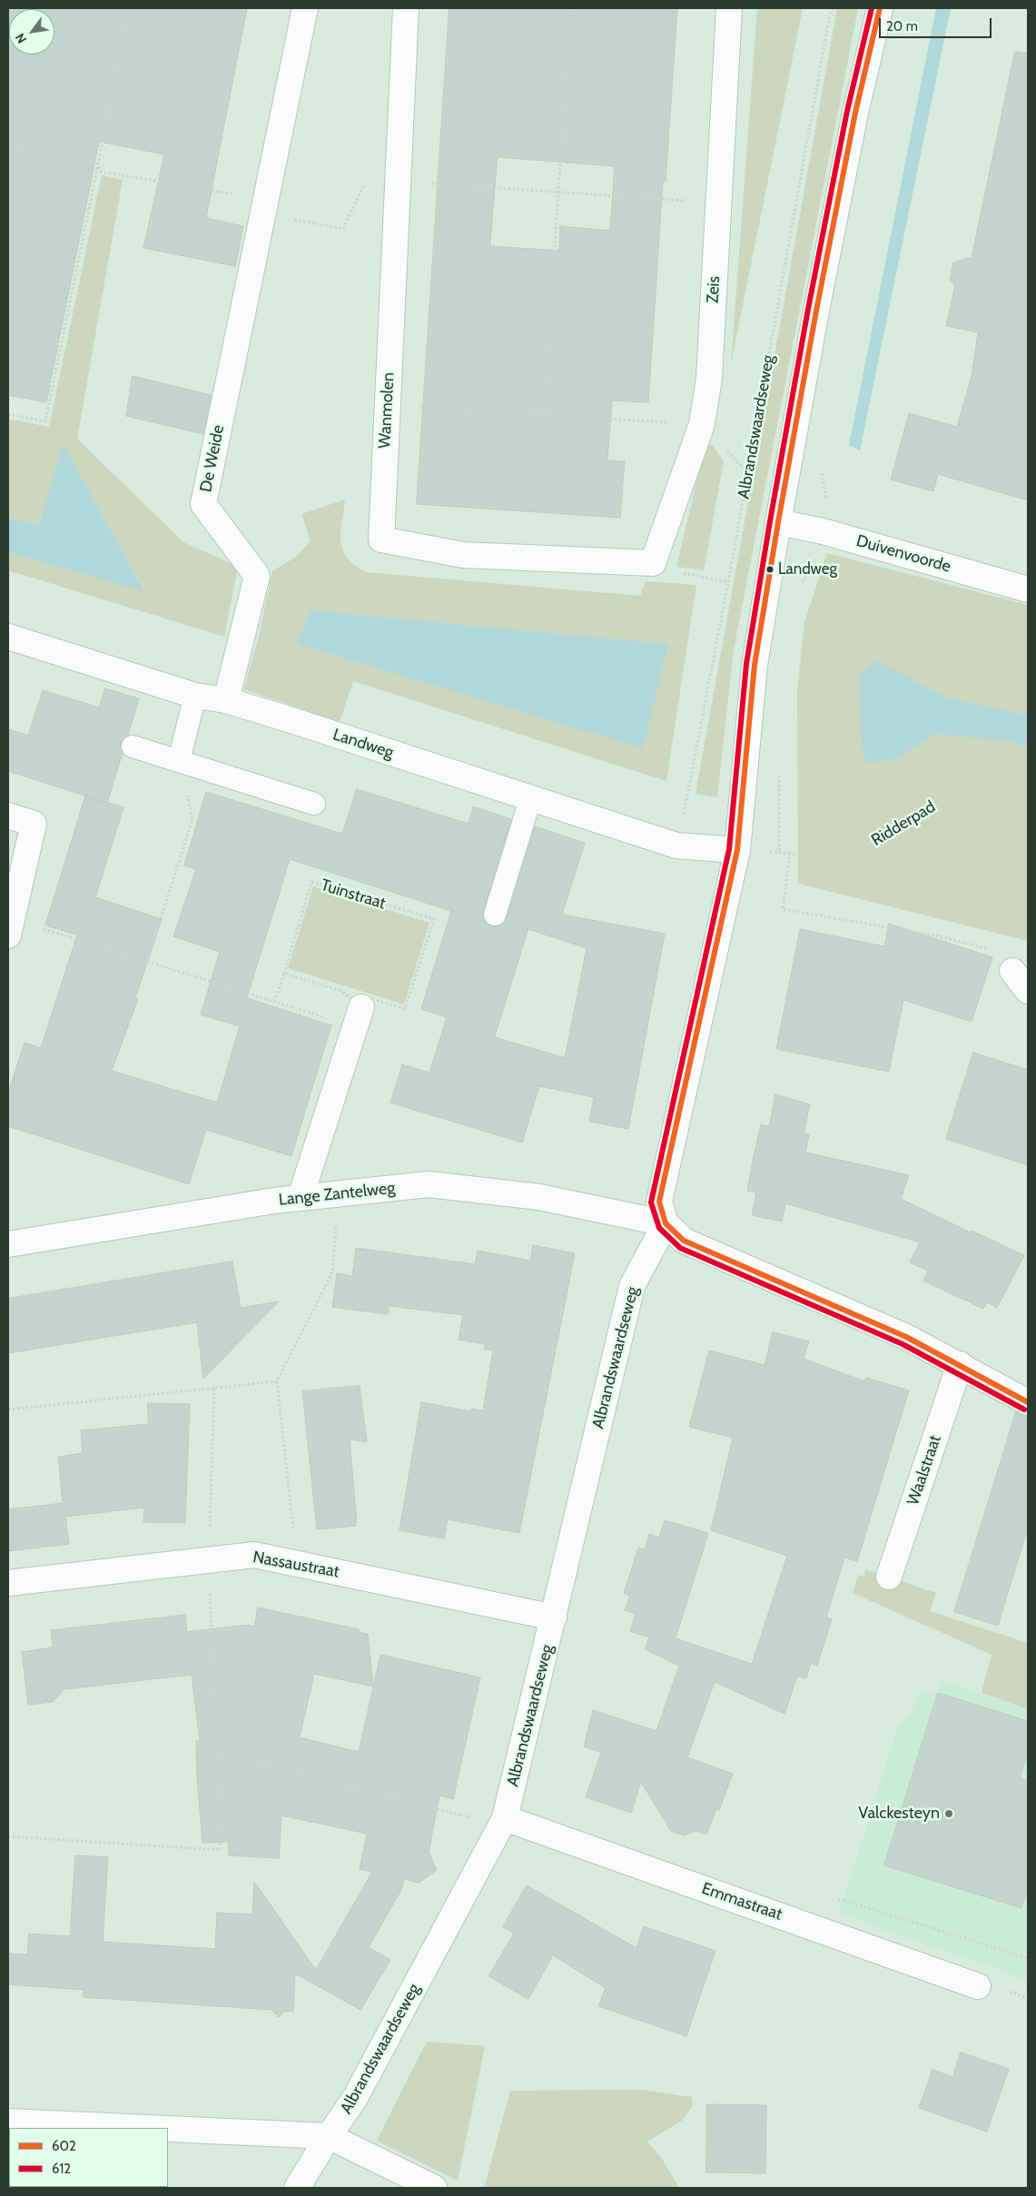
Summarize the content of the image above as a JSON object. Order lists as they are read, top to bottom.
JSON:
{
  "streets": {
    "street": [
      "Zeis",
      "Wanmolen",
      "Albrandswaardseweg",
      "De Weide",
      "Duivenvoorde",
      "Landweg",
      "Lange Zantelweg",
      "Waalstraat",
      "Nassaustraat",
      "Emmastraat"
    ],
    "path": ["Ridderpad", "Tuinstraat"]
  },
  "crossings": [
    ["Zeis", "Wanmolen"],
    ["Albrandswaardseweg", "Landweg"],
    ["Albrandswaardseweg", "Lange Zantelweg"],
    ["Albrandswaardseweg", "Nassaustraat"],
    ["Albrandswaardseweg", "Emmastraat"],
    ["De Weide", "Landweg"]
  ],
  "places": ["Landweg", "Valckesteyn"],
  "lines": ["transit line 602", "transit line 612"],
  "legend": ["602", "612"],
  "scale_bar": "20 m",
  "north": "bottom left"
}
